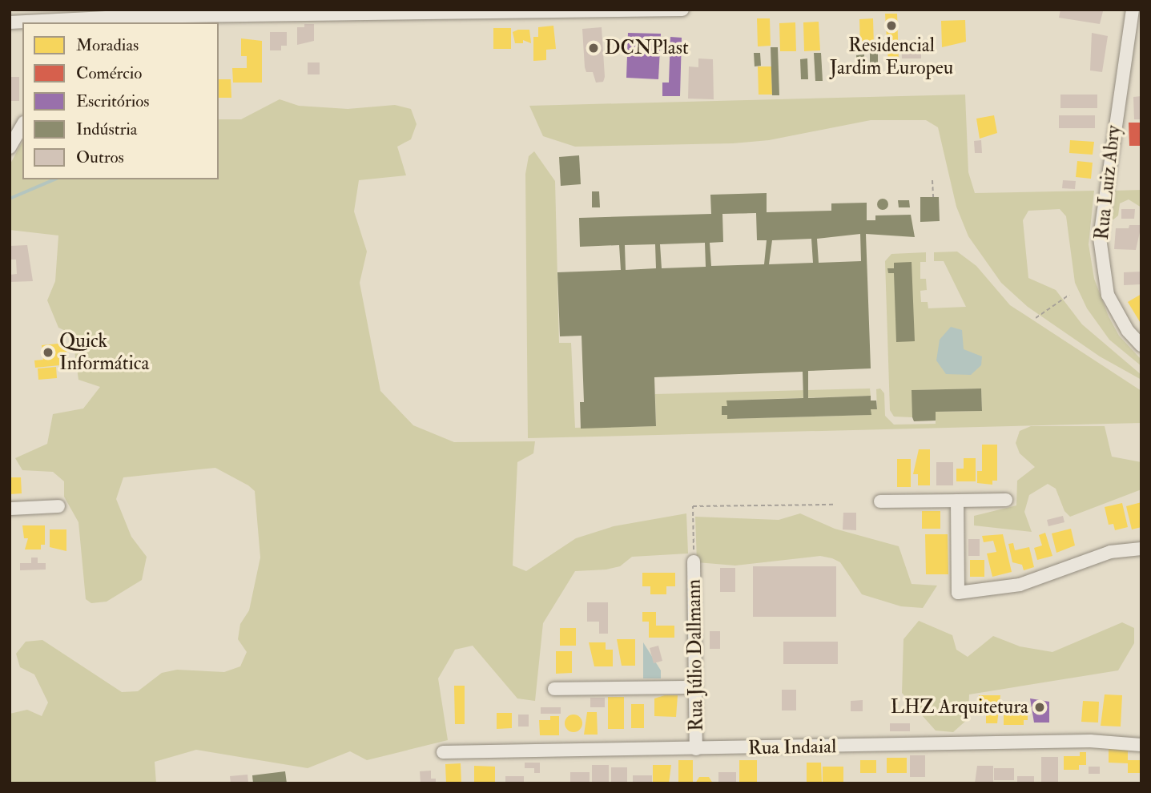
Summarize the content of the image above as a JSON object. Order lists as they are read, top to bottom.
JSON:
{
  "streets": {
    "street": ["Rua Luiz Abry", "Rua Júlio Dallmann", "Rua Indaial"]
  },
  "crossings": [
    ["Rua Júlio Dallmann", "Rua Indaial"]
  ],
  "places": [
    "Residencial Jardim Europeu",
    "DCNPlast",
    "Quick Informática",
    "LHZ Arquitetura"
  ],
  "legend": [
    "Moradias",
    "Comércio",
    "Escritórios",
    "Indústria",
    "Outros"
  ]
}
